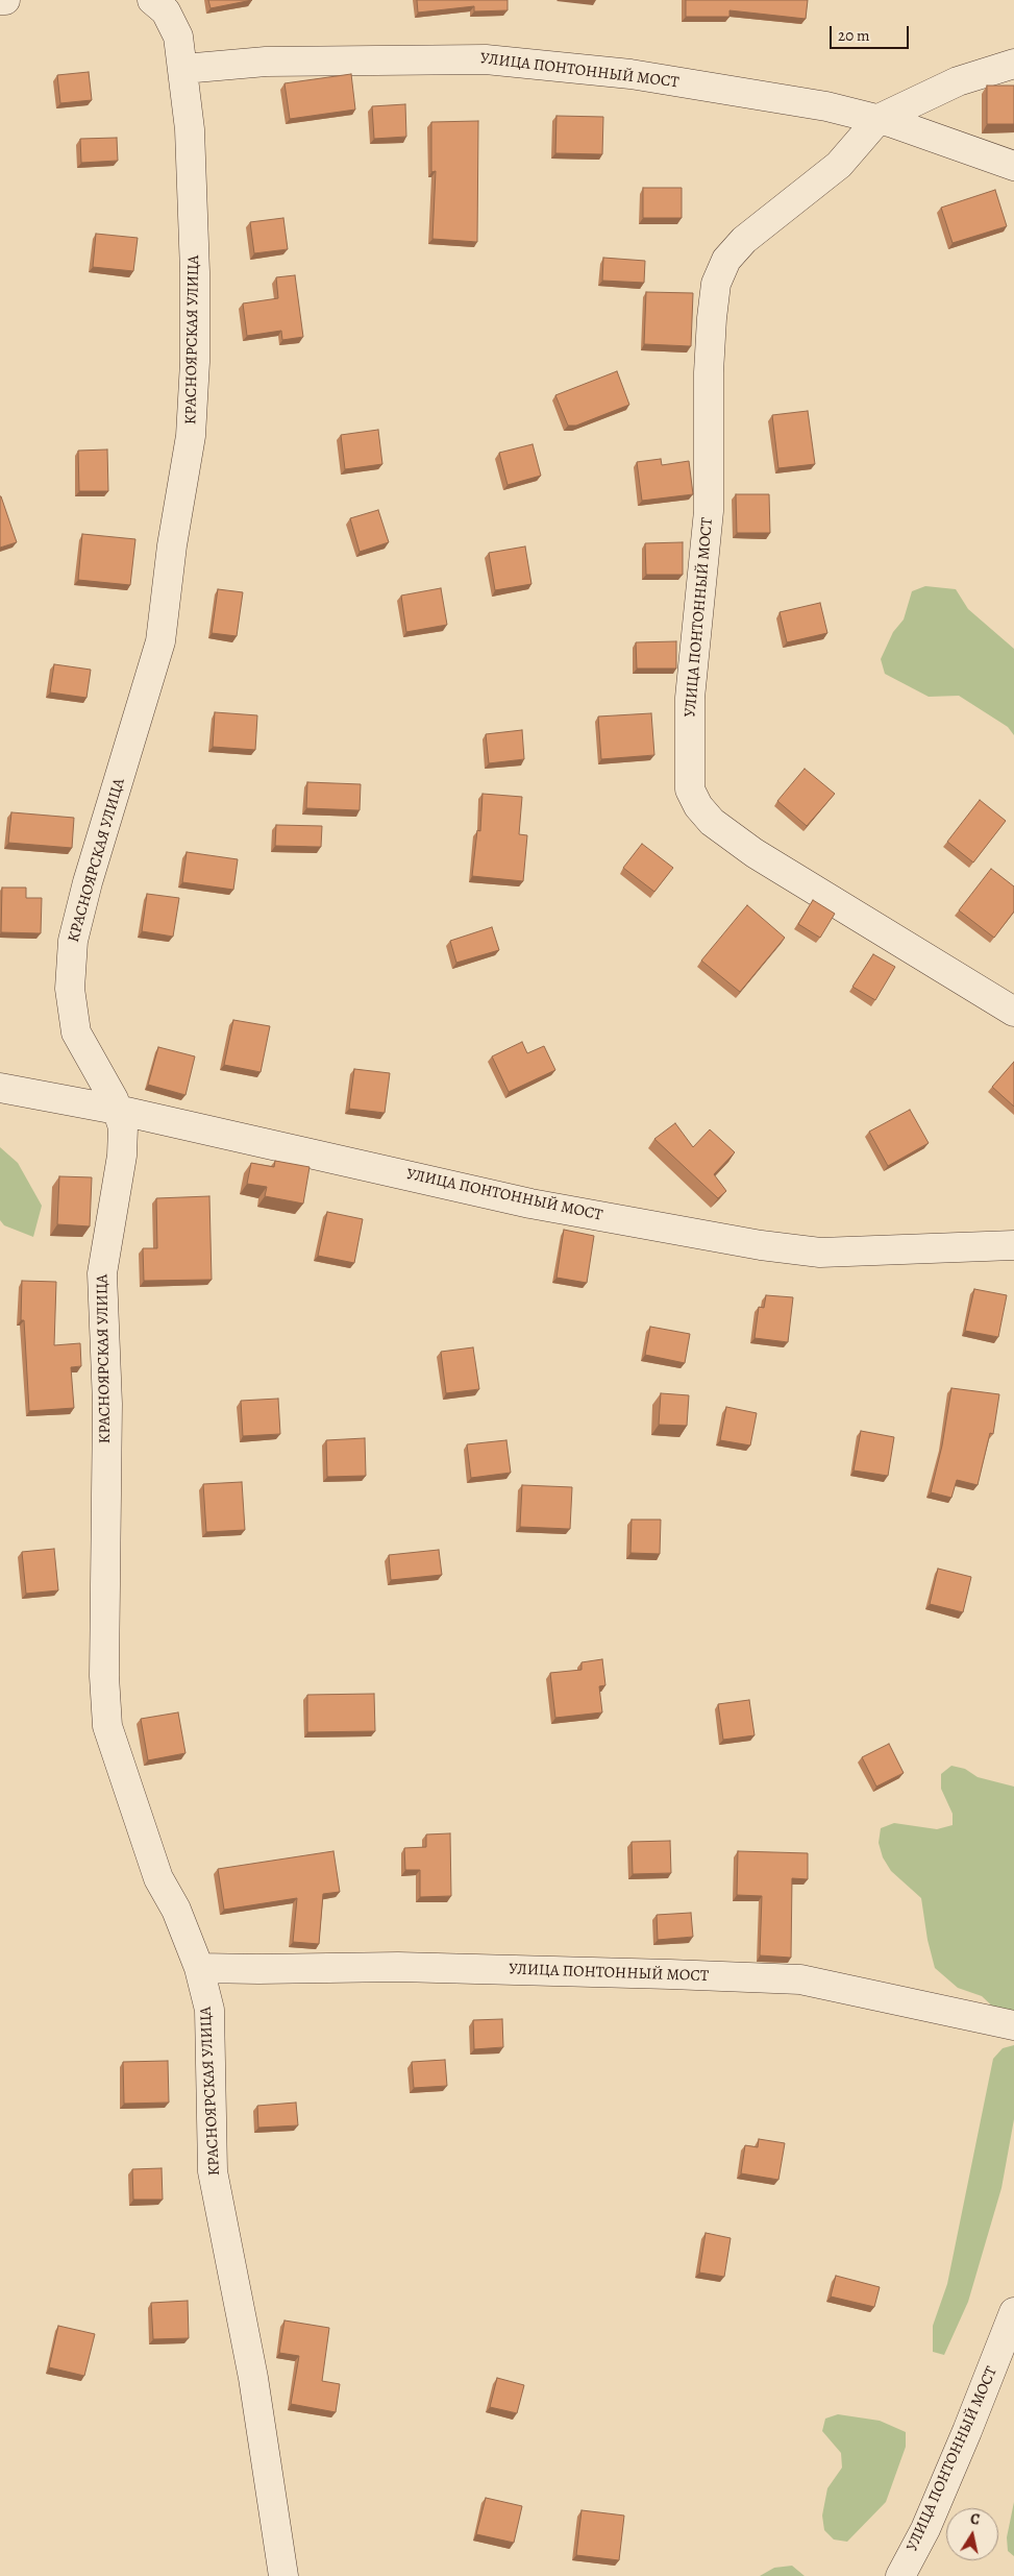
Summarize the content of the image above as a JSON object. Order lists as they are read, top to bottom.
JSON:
{
  "streets": {
    "street": ["УЛИЦА ПОНТОННЫЙ МОСТ", "КРАСНОЯРСКАЯ УЛИЦА"]
  },
  "crossings": [
    ["УЛИЦА ПОНТОННЫЙ МОСТ", "КРАСНОЯРСКАЯ УЛИЦА"]
  ],
  "scale_bar": "20 m",
  "north": "top"
}
